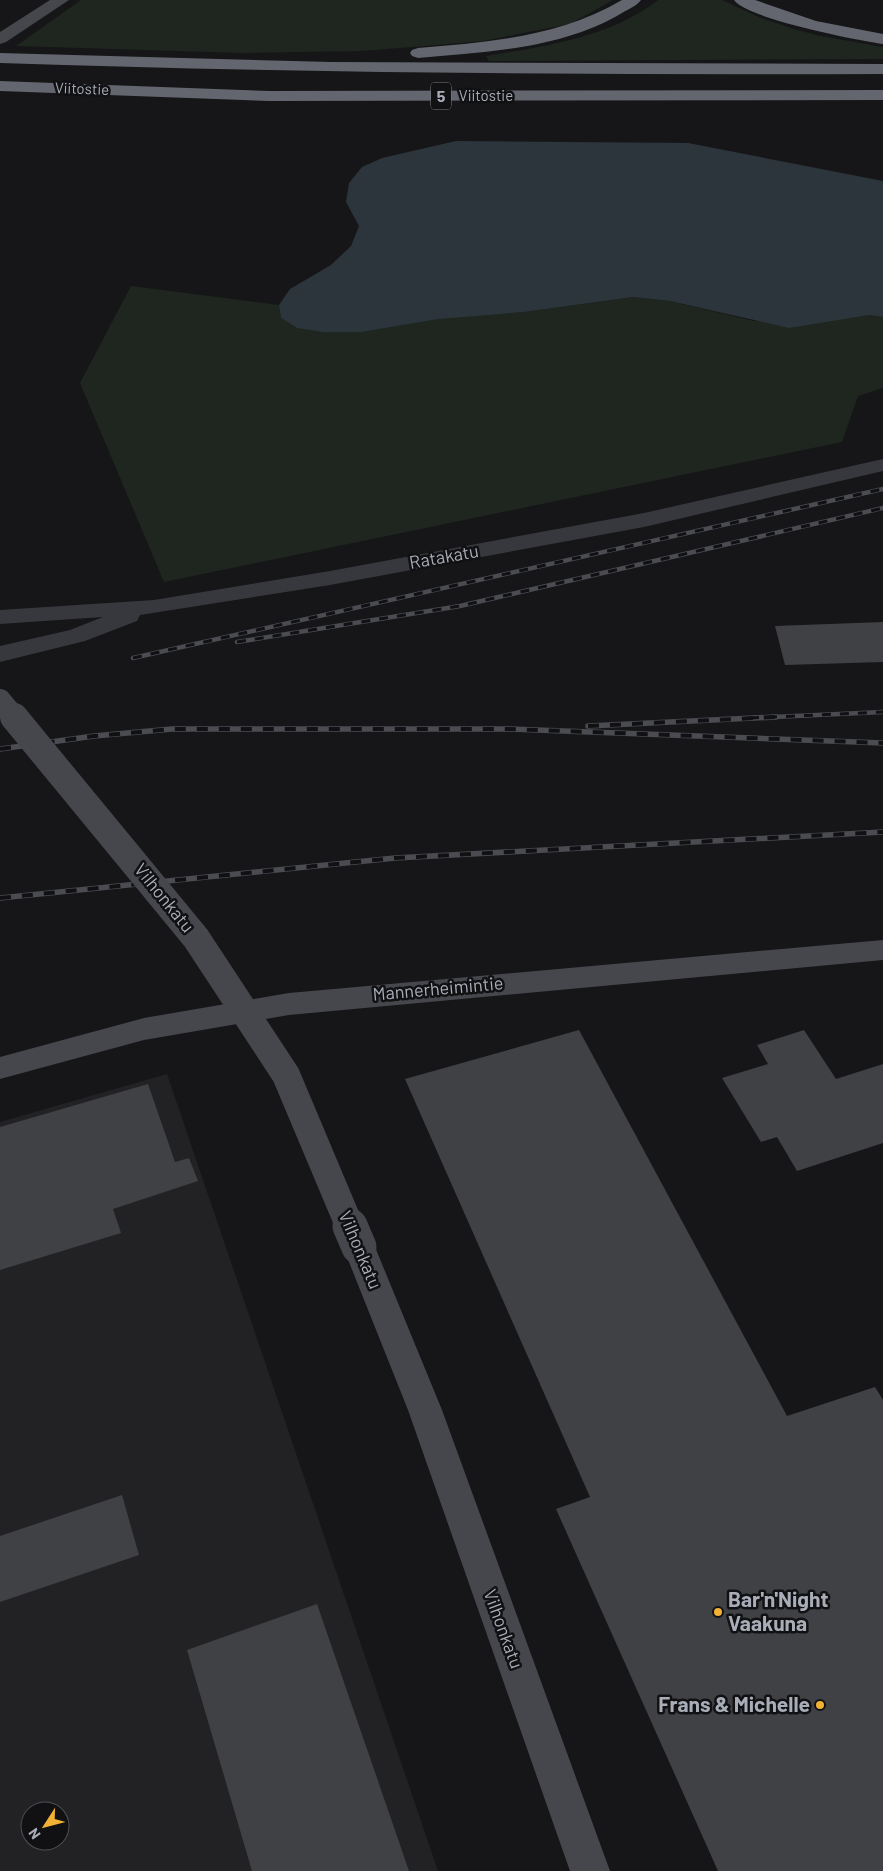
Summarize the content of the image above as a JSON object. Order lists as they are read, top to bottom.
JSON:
{
  "streets": {
    "highway": ["Viitostie", "5"],
    "street": ["Ratakatu", "Vilhonkatu", "Mannerheimintie"]
  },
  "places": ["Bar'n'Night Vaakuna", "Frans & Michelle"],
  "north": "bottom left"
}
